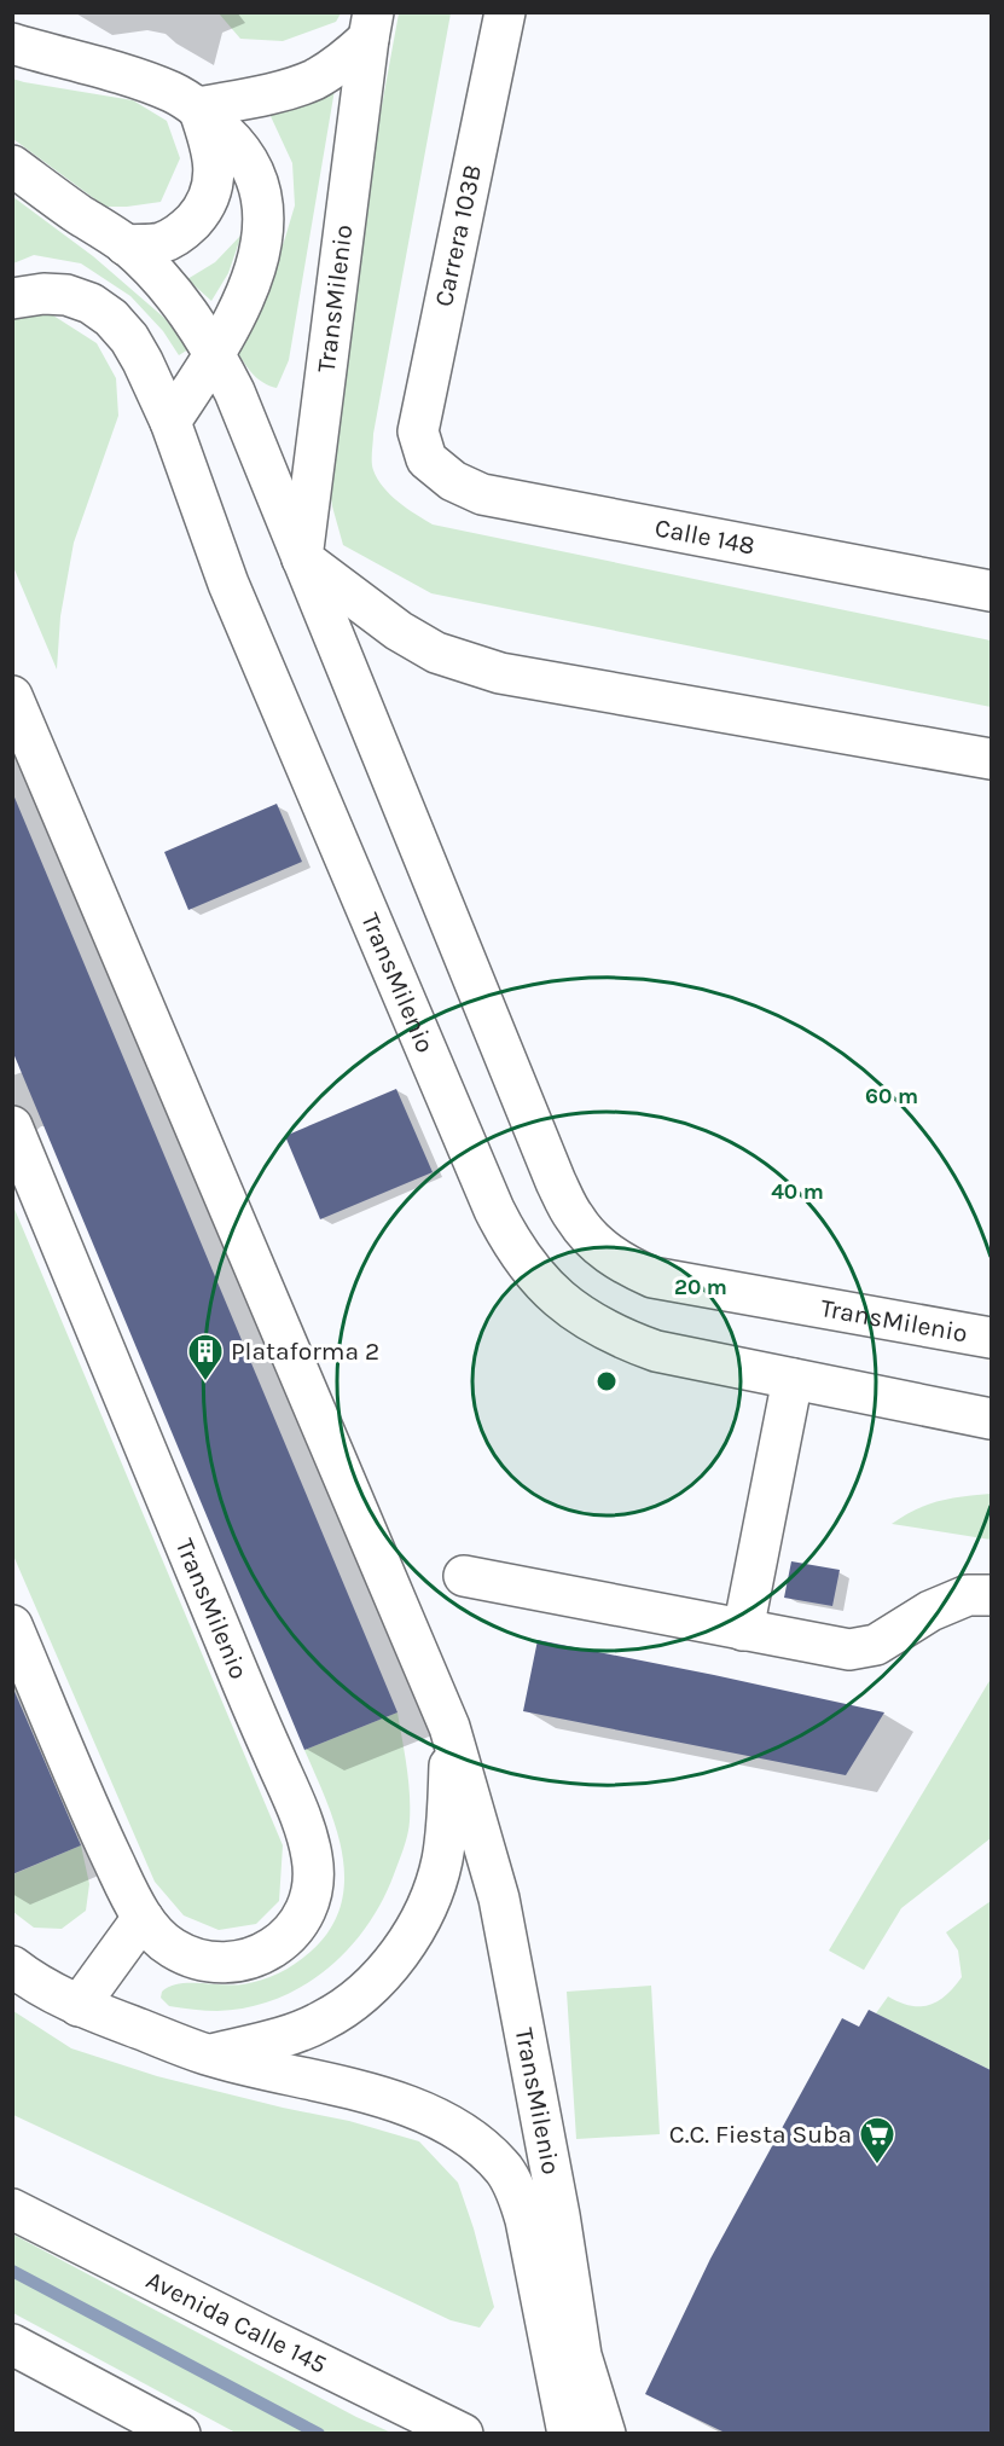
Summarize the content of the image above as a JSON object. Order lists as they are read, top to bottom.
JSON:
{
  "streets": {
    "street": [
      "Carrera 103B",
      "TransMilenio",
      "Calle 148",
      "Avenida Calle 145"
    ]
  },
  "crossings": [
    ["Carrera 103B", "Calle 148"]
  ],
  "places": {
    "building": ["Plataforma 2"],
    "supermarket": ["C.C. Fiesta Suba"]
  },
  "rings": ["60 m", "40 m", "20 m"]
}
